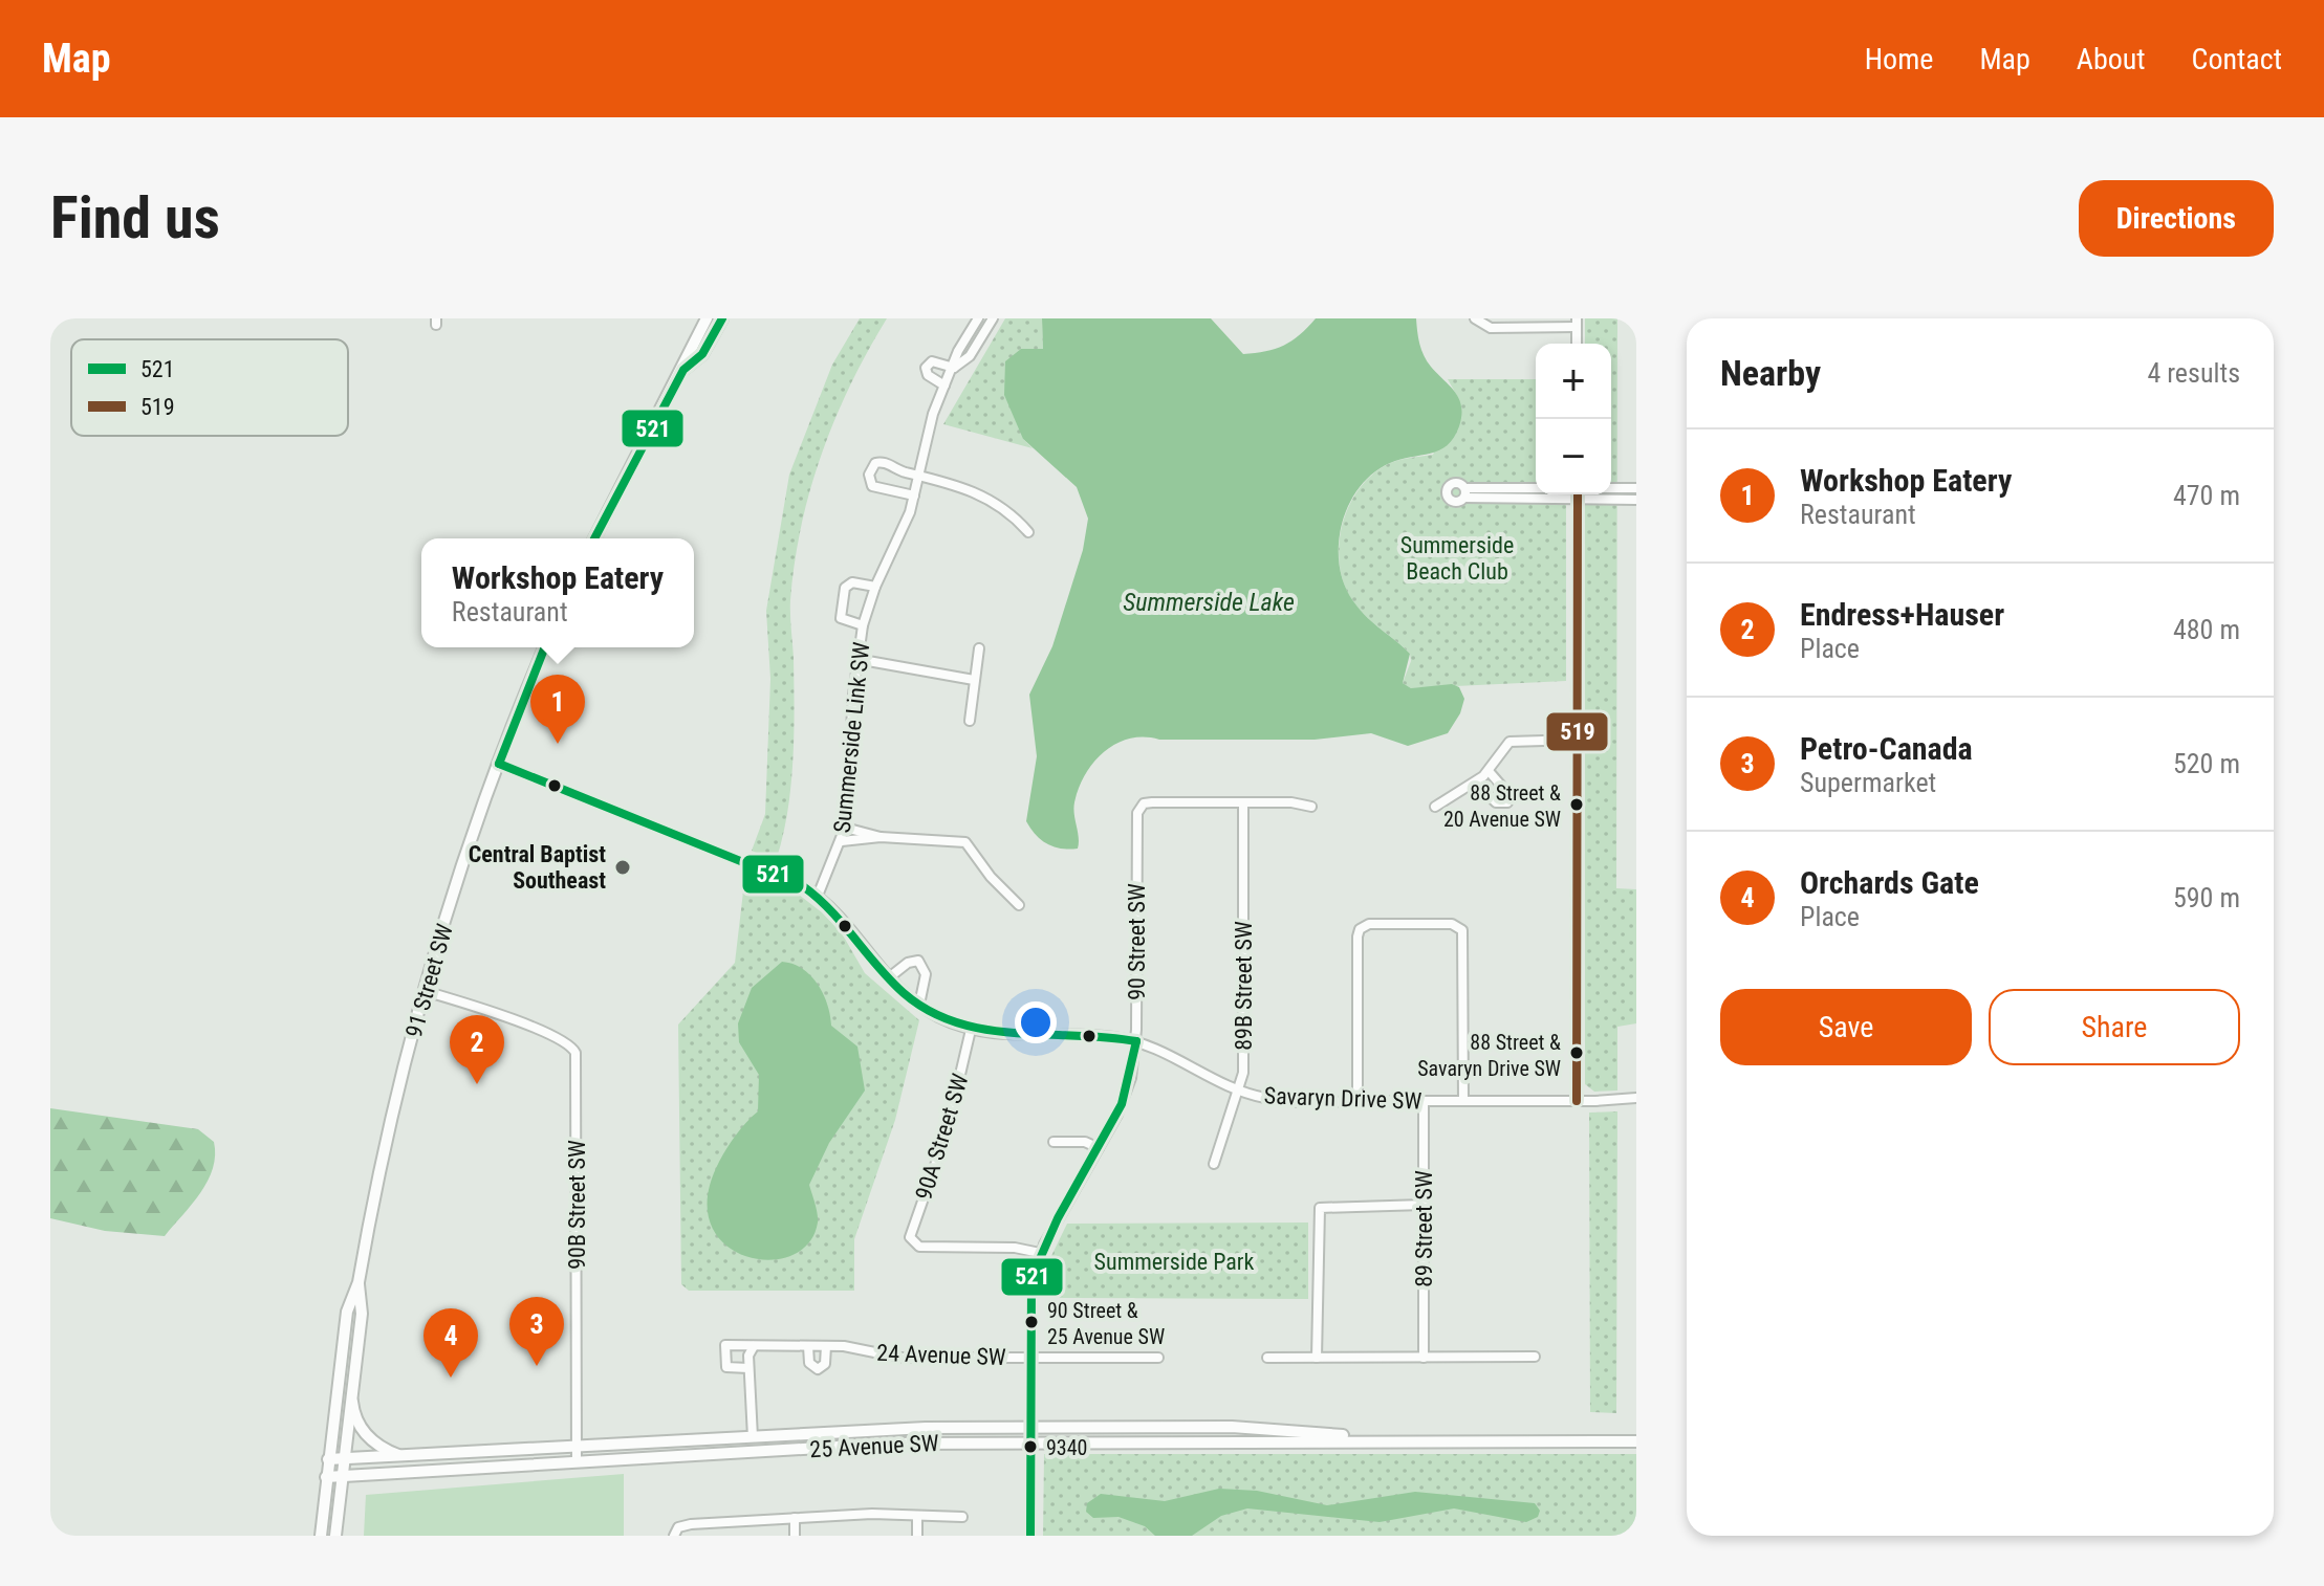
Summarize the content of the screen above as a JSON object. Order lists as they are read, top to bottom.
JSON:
{
  "streets": {
    "main road": ["91 Street SW", "25 Avenue SW"],
    "street": [
      "Summerside Link SW",
      "90 Street SW",
      "89B Street SW",
      "Savaryn Drive SW",
      "90A Street SW",
      "90B Street SW",
      "89 Street SW",
      "24 Avenue SW"
    ]
  },
  "crossings": [
    ["Summerside Link SW", "Savaryn Drive SW"],
    ["90 Street SW", "89B Street SW"],
    ["90 Street SW", "Savaryn Drive SW"],
    ["90 Street SW", "90A Street SW"],
    ["90 Street SW", "24 Avenue SW"],
    ["90 Street SW", "25 Avenue SW"],
    ["91 Street SW", "Savaryn Drive SW"],
    ["91 Street SW", "90B Street SW"],
    ["91 Street SW", "25 Avenue SW"],
    ["89B Street SW", "Savaryn Drive SW"],
    ["Savaryn Drive SW", "90A Street SW"],
    ["Savaryn Drive SW", "89 Street SW"],
    ["90B Street SW", "25 Avenue SW"]
  ],
  "water": ["Summerside Lake"],
  "parks": ["Summerside Beach Club", "Summerside Park"],
  "places": [
    "88 Street & 20 Avenue SW",
    "Central Baptist Southeast",
    "88 Street & Savaryn Drive SW",
    "90 Street & 25 Avenue SW",
    "9340"
  ],
  "lines": ["transit line 521", "transit line 519"],
  "legend": ["521", "519"],
  "page": {
    "header": "Map",
    "nav": [
      "Home",
      "Map",
      "About",
      "Contact"
    ],
    "buttons": [
      "Directions",
      ["Save", "Share"]
    ],
    "title": "Find us",
    "heading": ["Nearby", "4 results"],
    "map_buttons": ["+", "−"],
    "list": [
      {
        "mark": "1",
        "name": "Workshop Eatery",
        "note": "Restaurant",
        "value": "470 m"
      },
      {
        "mark": "2",
        "name": "Endress+Hauser",
        "note": "Place",
        "value": "480 m"
      },
      {
        "mark": "3",
        "name": "Petro-Canada",
        "note": "Supermarket",
        "value": "520 m"
      },
      {
        "mark": "4",
        "name": "Orchards Gate",
        "note": "Place",
        "value": "590 m"
      }
    ],
    "popup": ["Workshop Eatery", "Restaurant"],
    "pins": [
      "1",
      "2",
      "3",
      "4"
    ]
  }
}
